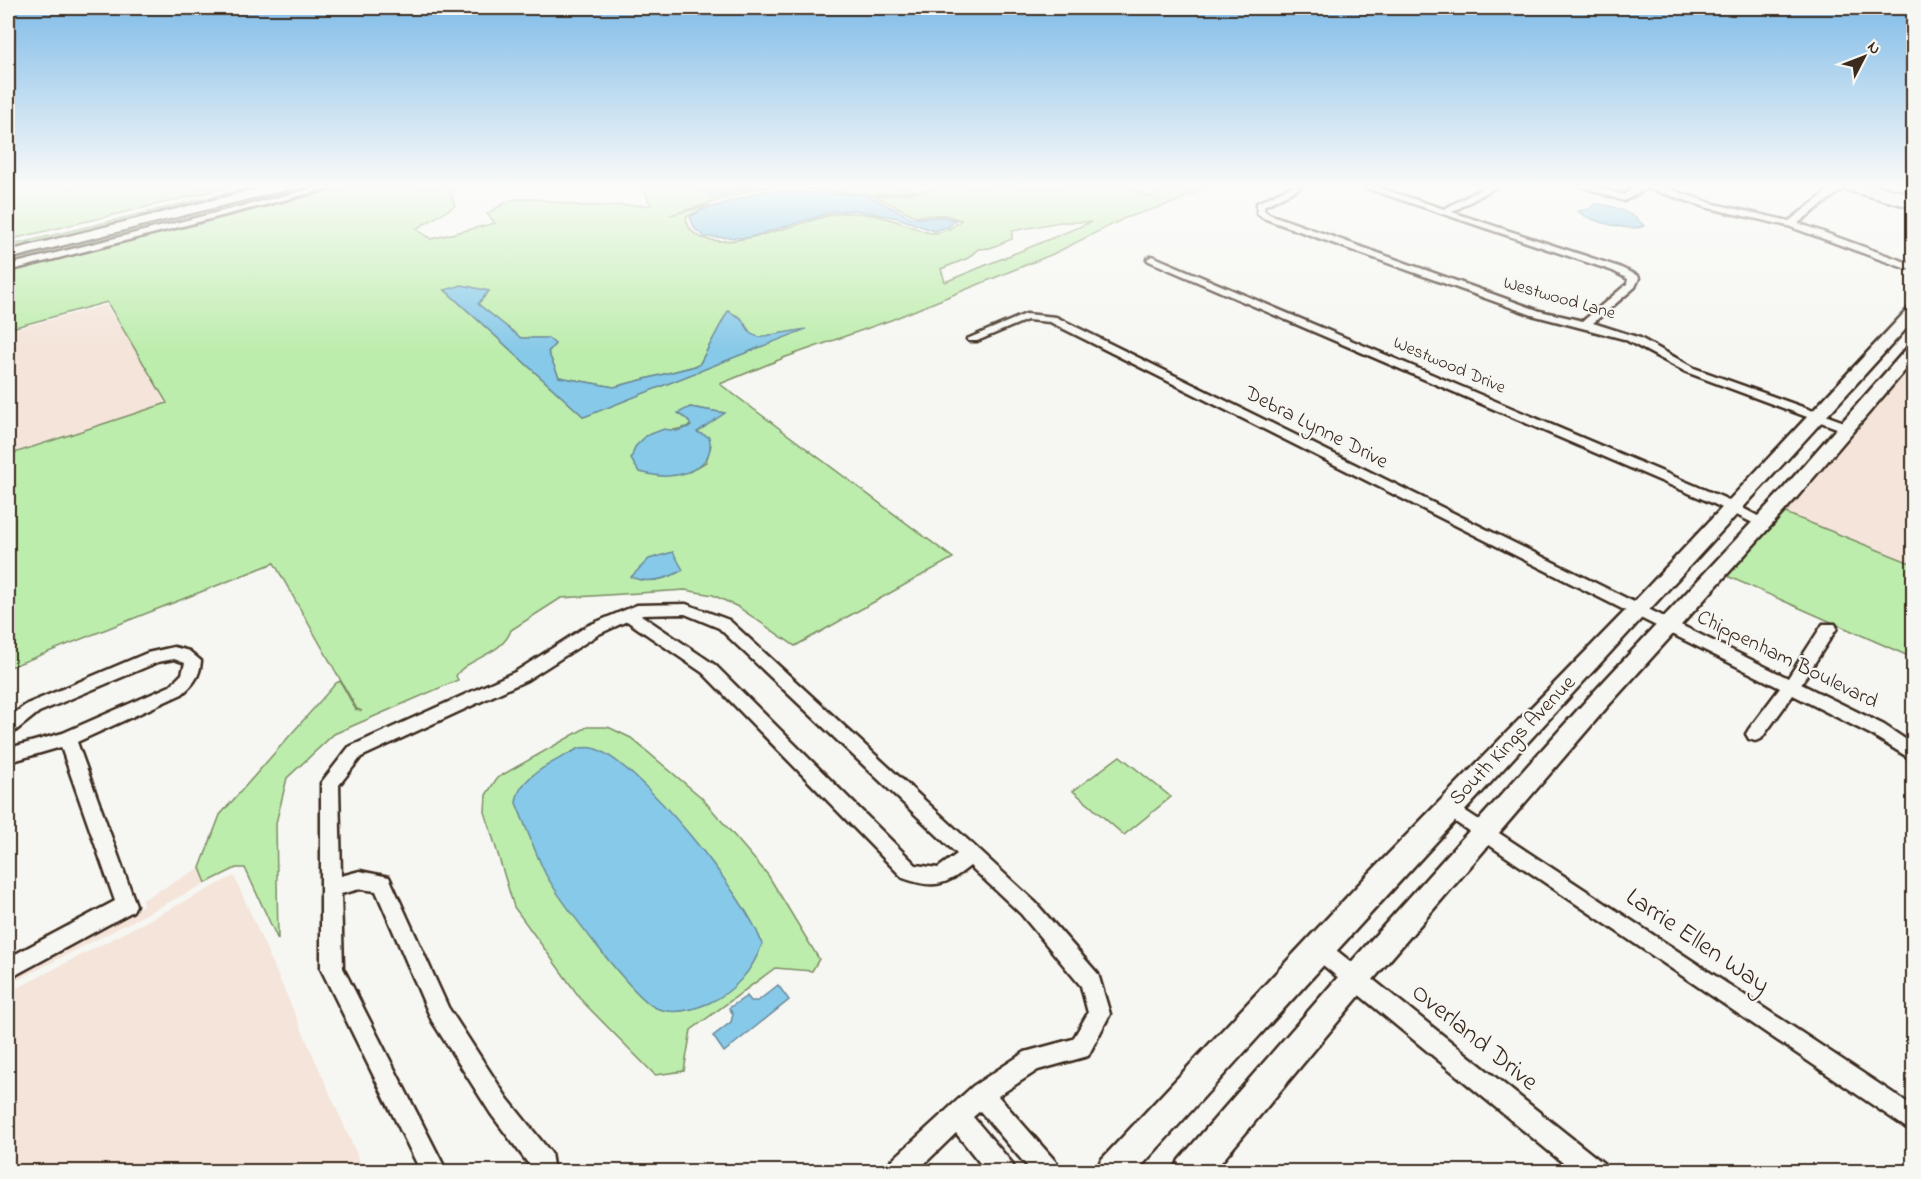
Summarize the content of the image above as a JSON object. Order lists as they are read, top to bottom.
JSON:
{
  "streets": {
    "main road": ["South Kings Avenue"],
    "street": [
      "Westwood Lane",
      "Westwood Drive",
      "Debra Lynne Drive",
      "Chippenham Boulevard",
      "Larrie Ellen Way",
      "Overland Drive"
    ]
  },
  "crossings": [
    ["Westwood Lane", "South Kings Avenue"],
    ["Westwood Drive", "South Kings Avenue"],
    ["Debra Lynne Drive", "Chippenham Boulevard"],
    ["Debra Lynne Drive", "South Kings Avenue"],
    ["Chippenham Boulevard", "South Kings Avenue"],
    ["South Kings Avenue", "Larrie Ellen Way"],
    ["South Kings Avenue", "Overland Drive"]
  ],
  "north": "top right"
}
